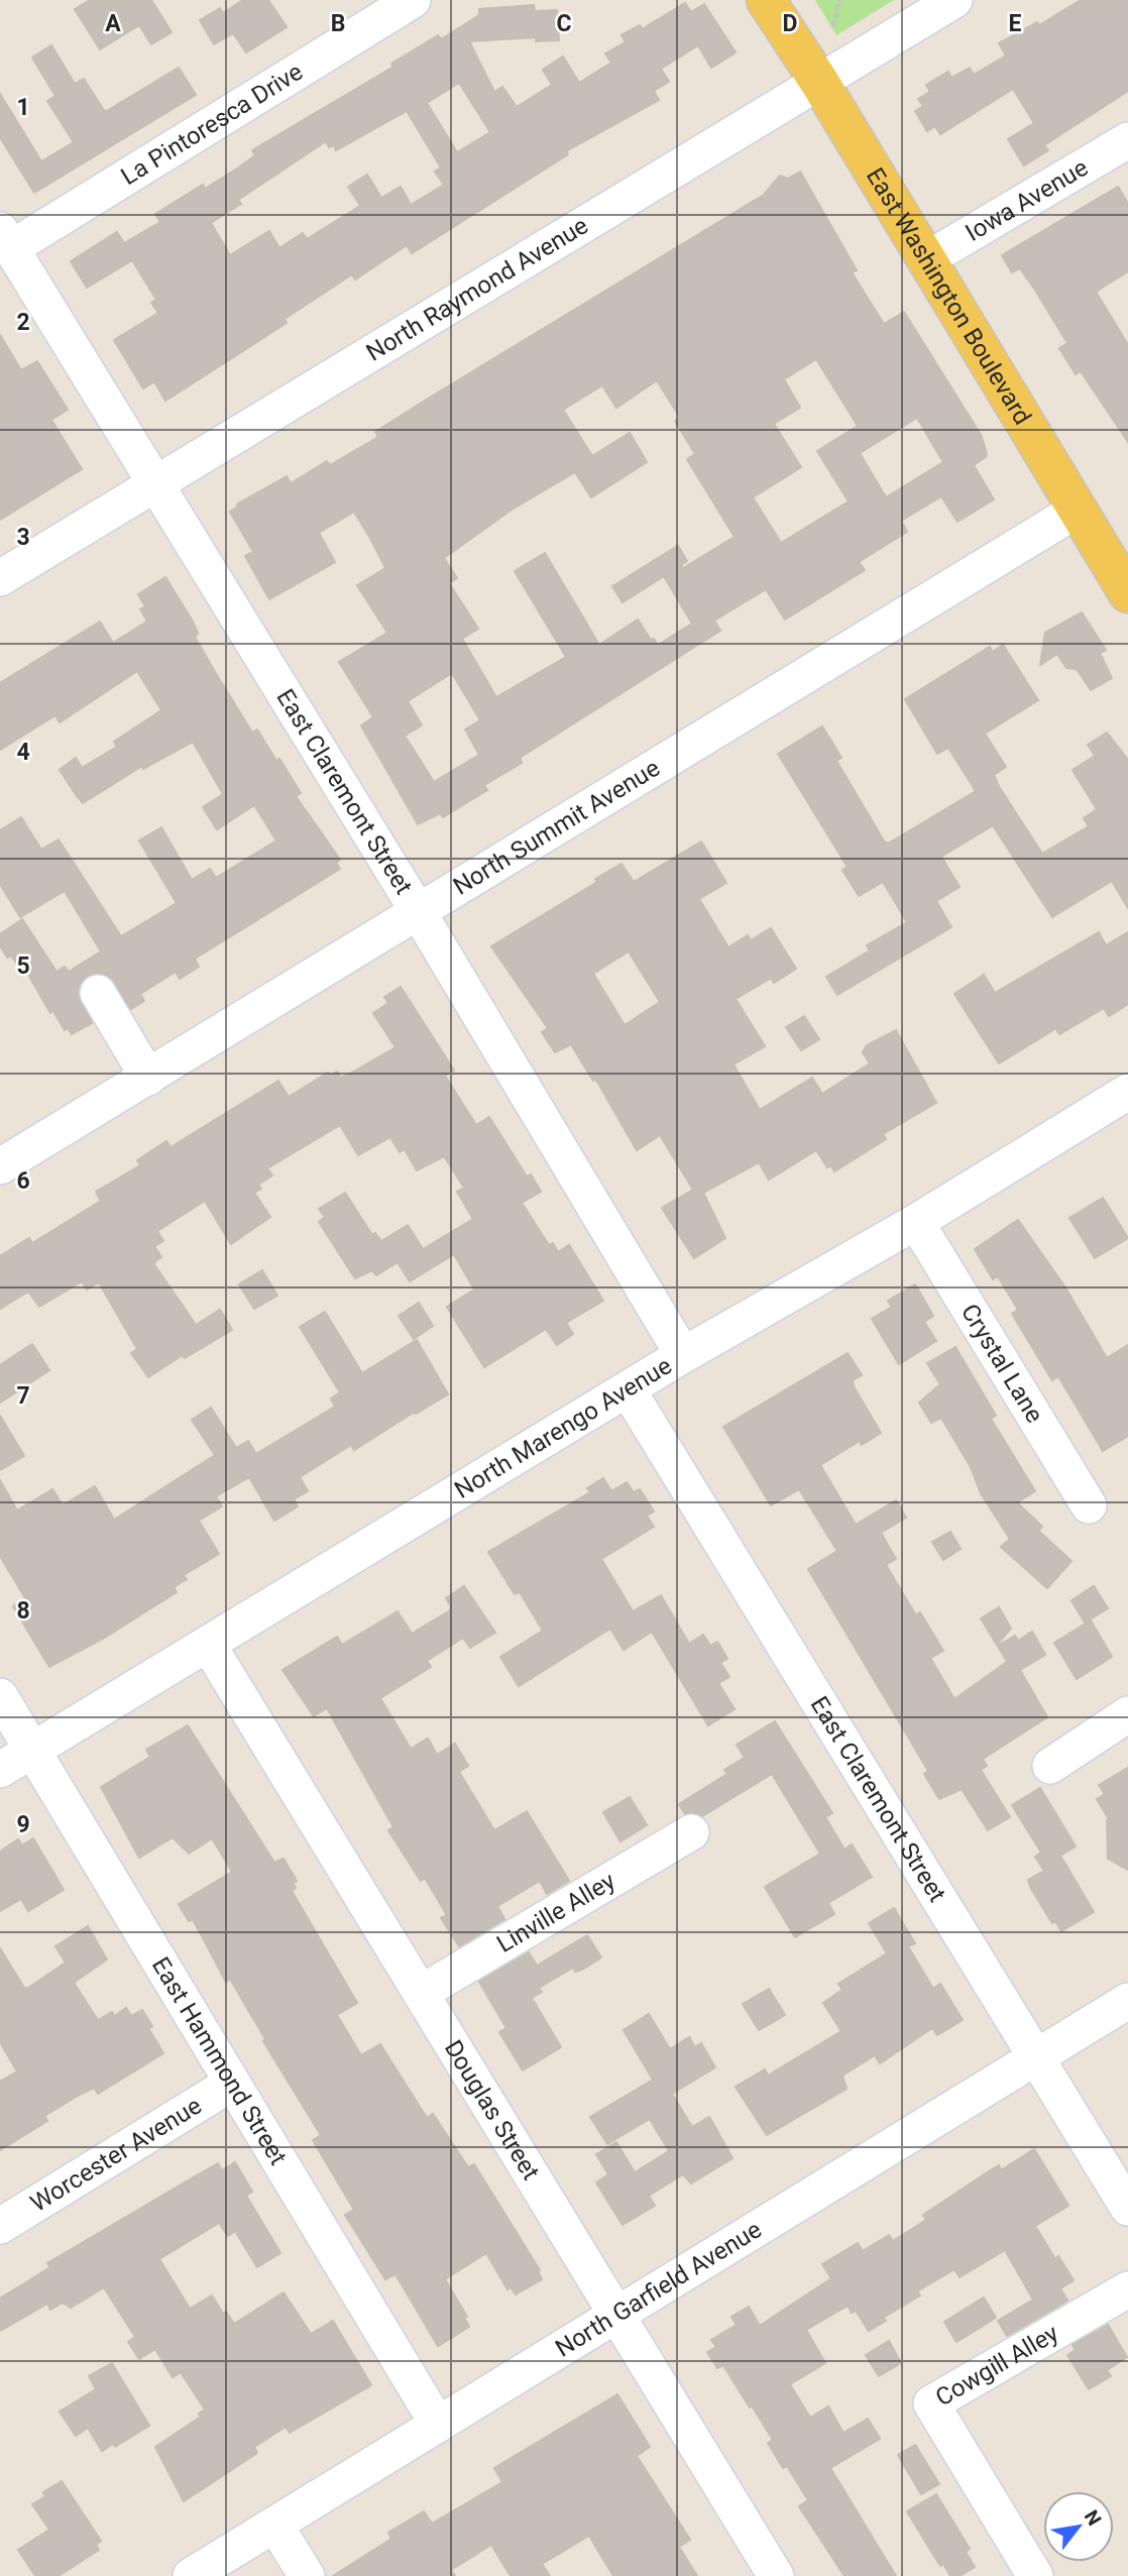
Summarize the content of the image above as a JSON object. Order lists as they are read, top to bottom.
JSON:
{
  "streets": {
    "main road": ["East Washington Boulevard"],
    "street": [
      "La Pintoresca Drive",
      "Iowa Avenue",
      "North Raymond Avenue",
      "East Claremont Street",
      "North Summit Avenue",
      "Crystal Lane",
      "North Marengo Avenue",
      "Linville Alley",
      "East Hammond Street",
      "Douglas Street",
      "Worcester Avenue",
      "North Garfield Avenue",
      "Cowgill Alley"
    ]
  },
  "crossings": [
    ["La Pintoresca Drive", "East Claremont Street"],
    ["Iowa Avenue", "East Washington Boulevard"],
    ["North Raymond Avenue", "East Washington Boulevard"],
    ["North Raymond Avenue", "East Claremont Street"],
    ["East Washington Boulevard", "North Summit Avenue"],
    ["East Claremont Street", "North Summit Avenue"],
    ["East Claremont Street", "North Marengo Avenue"],
    ["East Claremont Street", "North Garfield Avenue"],
    ["Crystal Lane", "North Marengo Avenue"],
    ["North Marengo Avenue", "East Hammond Street"],
    ["North Marengo Avenue", "Douglas Street"],
    ["Linville Alley", "Douglas Street"],
    ["East Hammond Street", "Worcester Avenue"],
    ["East Hammond Street", "North Garfield Avenue"],
    ["Douglas Street", "North Garfield Avenue"]
  ],
  "north": "top right",
  "grid": {
    "columns": [
      "A",
      "B",
      "C",
      "D",
      "E"
    ],
    "rows": [
      "1",
      "2",
      "3",
      "4",
      "5",
      "6",
      "7",
      "8",
      "9"
    ]
  }
}
